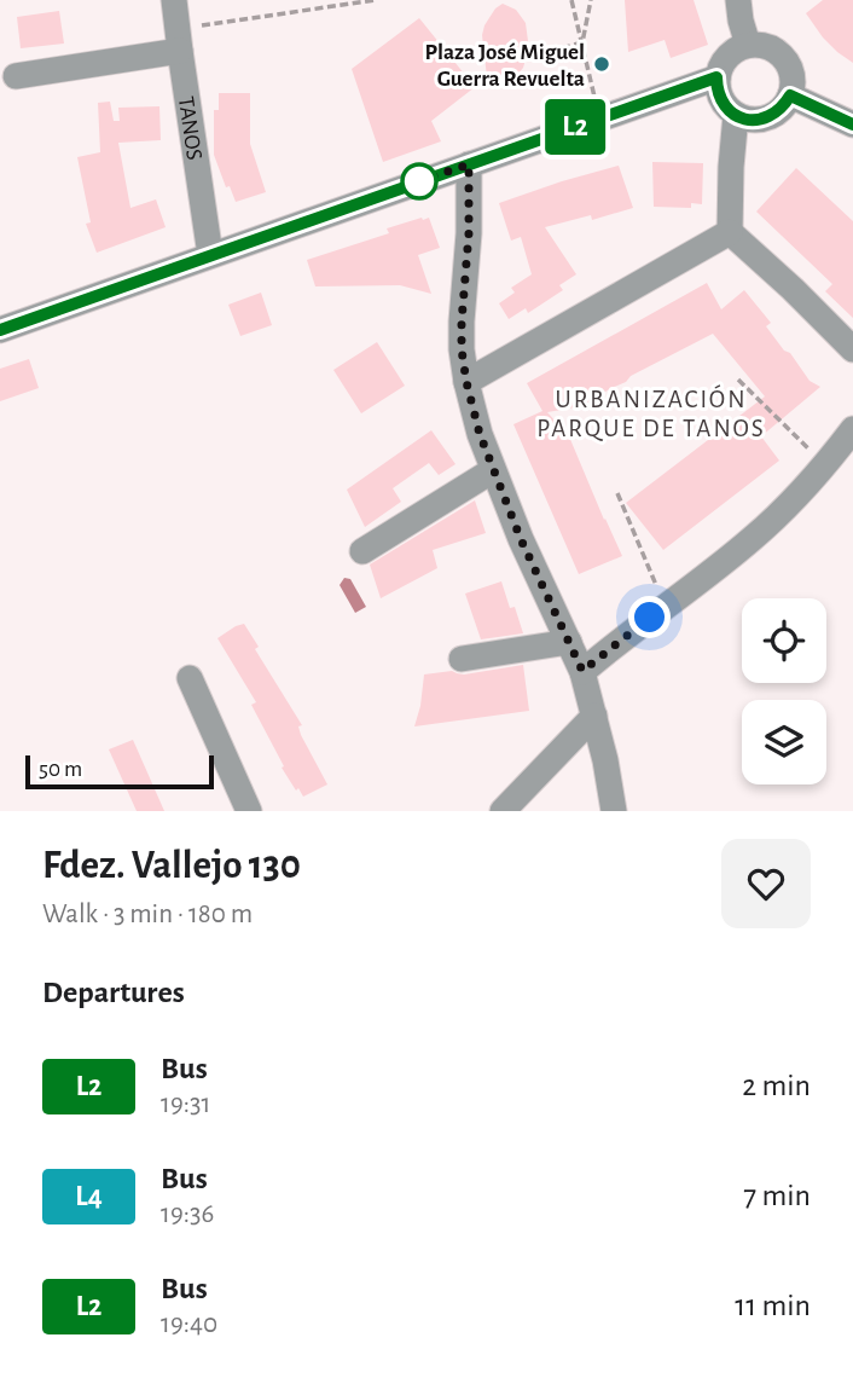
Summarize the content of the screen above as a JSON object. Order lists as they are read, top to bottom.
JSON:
{
  "streets": {
    "street": ["TANOS"]
  },
  "districts": ["URBANIZACIÓN PARQUE DE TANOS"],
  "places": ["Plaza José Miguel Guerra Revuelta"],
  "lines": ["bus line L2"],
  "scale_bar": "50 m",
  "page": {
    "on_map": "L2",
    "scale": "50 m",
    "heading": [
      ["Fdez. Vallejo 130", "Walk · 3 min · 180 m"],
      "Departures"
    ],
    "list": [
      {
        "mark": "L2",
        "name": "Bus",
        "note": "19:31",
        "value": "2 min"
      },
      {
        "mark": "L4",
        "name": "Bus",
        "note": "19:36",
        "value": "7 min"
      },
      {
        "mark": "L2",
        "name": "Bus",
        "note": "19:40",
        "value": "11 min"
      }
    ]
  }
}
